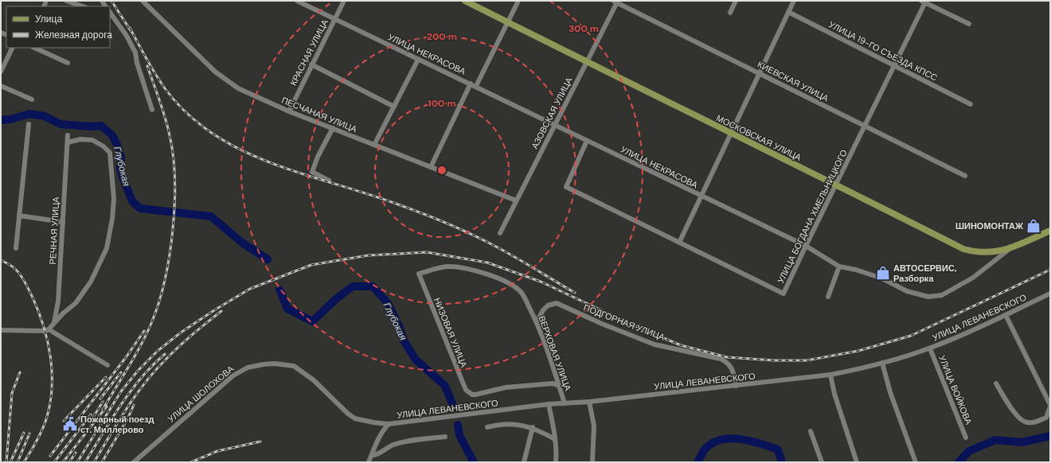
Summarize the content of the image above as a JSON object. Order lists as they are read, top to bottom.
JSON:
{
  "streets": {
    "main road": ["МОСКОВСКАЯ УЛИЦА"],
    "street": [
      "УЛИЦА 19-ГО СЪЕЗДА КПСС",
      "КРАСНАЯ УЛИЦА",
      "УЛИЦА НЕКРАСОВА",
      "КИЕВСКАЯ УЛИЦА",
      "АЗОВСКАЯ УЛИЦА",
      "ПЕСЧАНАЯ УЛИЦА",
      "УЛИЦА БОГДАНА ХМЕЛЬНИЦКОГО",
      "РЕЧНАЯ УЛИЦА",
      "УЛИЦА ЛЕВАНЕВСКОГО",
      "ПОДГОРНАЯ УЛИЦА",
      "НИЗОВАЯ УЛИЦА",
      "ВЕРХОВАЯ УЛИЦА",
      "УЛИЦА ВОЙКОВА",
      "УЛИЦА ШОЛОХОВА"
    ]
  },
  "crossings": [
    ["УЛИЦА 19-ГО СЪЕЗДА КПСС", "УЛИЦА БОГДАНА ХМЕЛЬНИЦКОГО"],
    ["КРАСНАЯ УЛИЦА", "УЛИЦА НЕКРАСОВА"],
    ["КРАСНАЯ УЛИЦА", "ПЕСЧАНАЯ УЛИЦА"],
    ["УЛИЦА НЕКРАСОВА", "АЗОВСКАЯ УЛИЦА"],
    ["УЛИЦА НЕКРАСОВА", "МОСКОВСКАЯ УЛИЦА"],
    ["УЛИЦА НЕКРАСОВА", "УЛИЦА БОГДАНА ХМЕЛЬНИЦКОГО"],
    ["КИЕВСКАЯ УЛИЦА", "АЗОВСКАЯ УЛИЦА"],
    ["КИЕВСКАЯ УЛИЦА", "УЛИЦА БОГДАНА ХМЕЛЬНИЦКОГО"],
    ["АЗОВСКАЯ УЛИЦА", "ПЕСЧАНАЯ УЛИЦА"],
    ["АЗОВСКАЯ УЛИЦА", "МОСКОВСКАЯ УЛИЦА"],
    ["МОСКОВСКАЯ УЛИЦА", "УЛИЦА БОГДАНА ХМЕЛЬНИЦКОГО"],
    ["УЛИЦА ЛЕВАНЕВСКОГО", "ПОДГОРНАЯ УЛИЦА"],
    ["УЛИЦА ЛЕВАНЕВСКОГО", "НИЗОВАЯ УЛИЦА"],
    ["УЛИЦА ЛЕВАНЕВСКОГО", "ВЕРХОВАЯ УЛИЦА"],
    ["УЛИЦА ЛЕВАНЕВСКОГО", "УЛИЦА ВОЙКОВА"],
    ["УЛИЦА ЛЕВАНЕВСКОГО", "УЛИЦА ШОЛОХОВА"],
    ["ПОДГОРНАЯ УЛИЦА", "ВЕРХОВАЯ УЛИЦА"],
    ["НИЗОВАЯ УЛИЦА", "ВЕРХОВАЯ УЛИЦА"]
  ],
  "water": ["Глубокая"],
  "places": {
    "shop": ["ШИНОМОНТАЖ", "АВТОСЕРВИС, Разборка"],
    "public building": ["Пожарный поезд ст. Миллерово"]
  },
  "legend": ["Улица", "Железная дорога"],
  "rings": ["300 m", "200 m", "100 m"]
}
